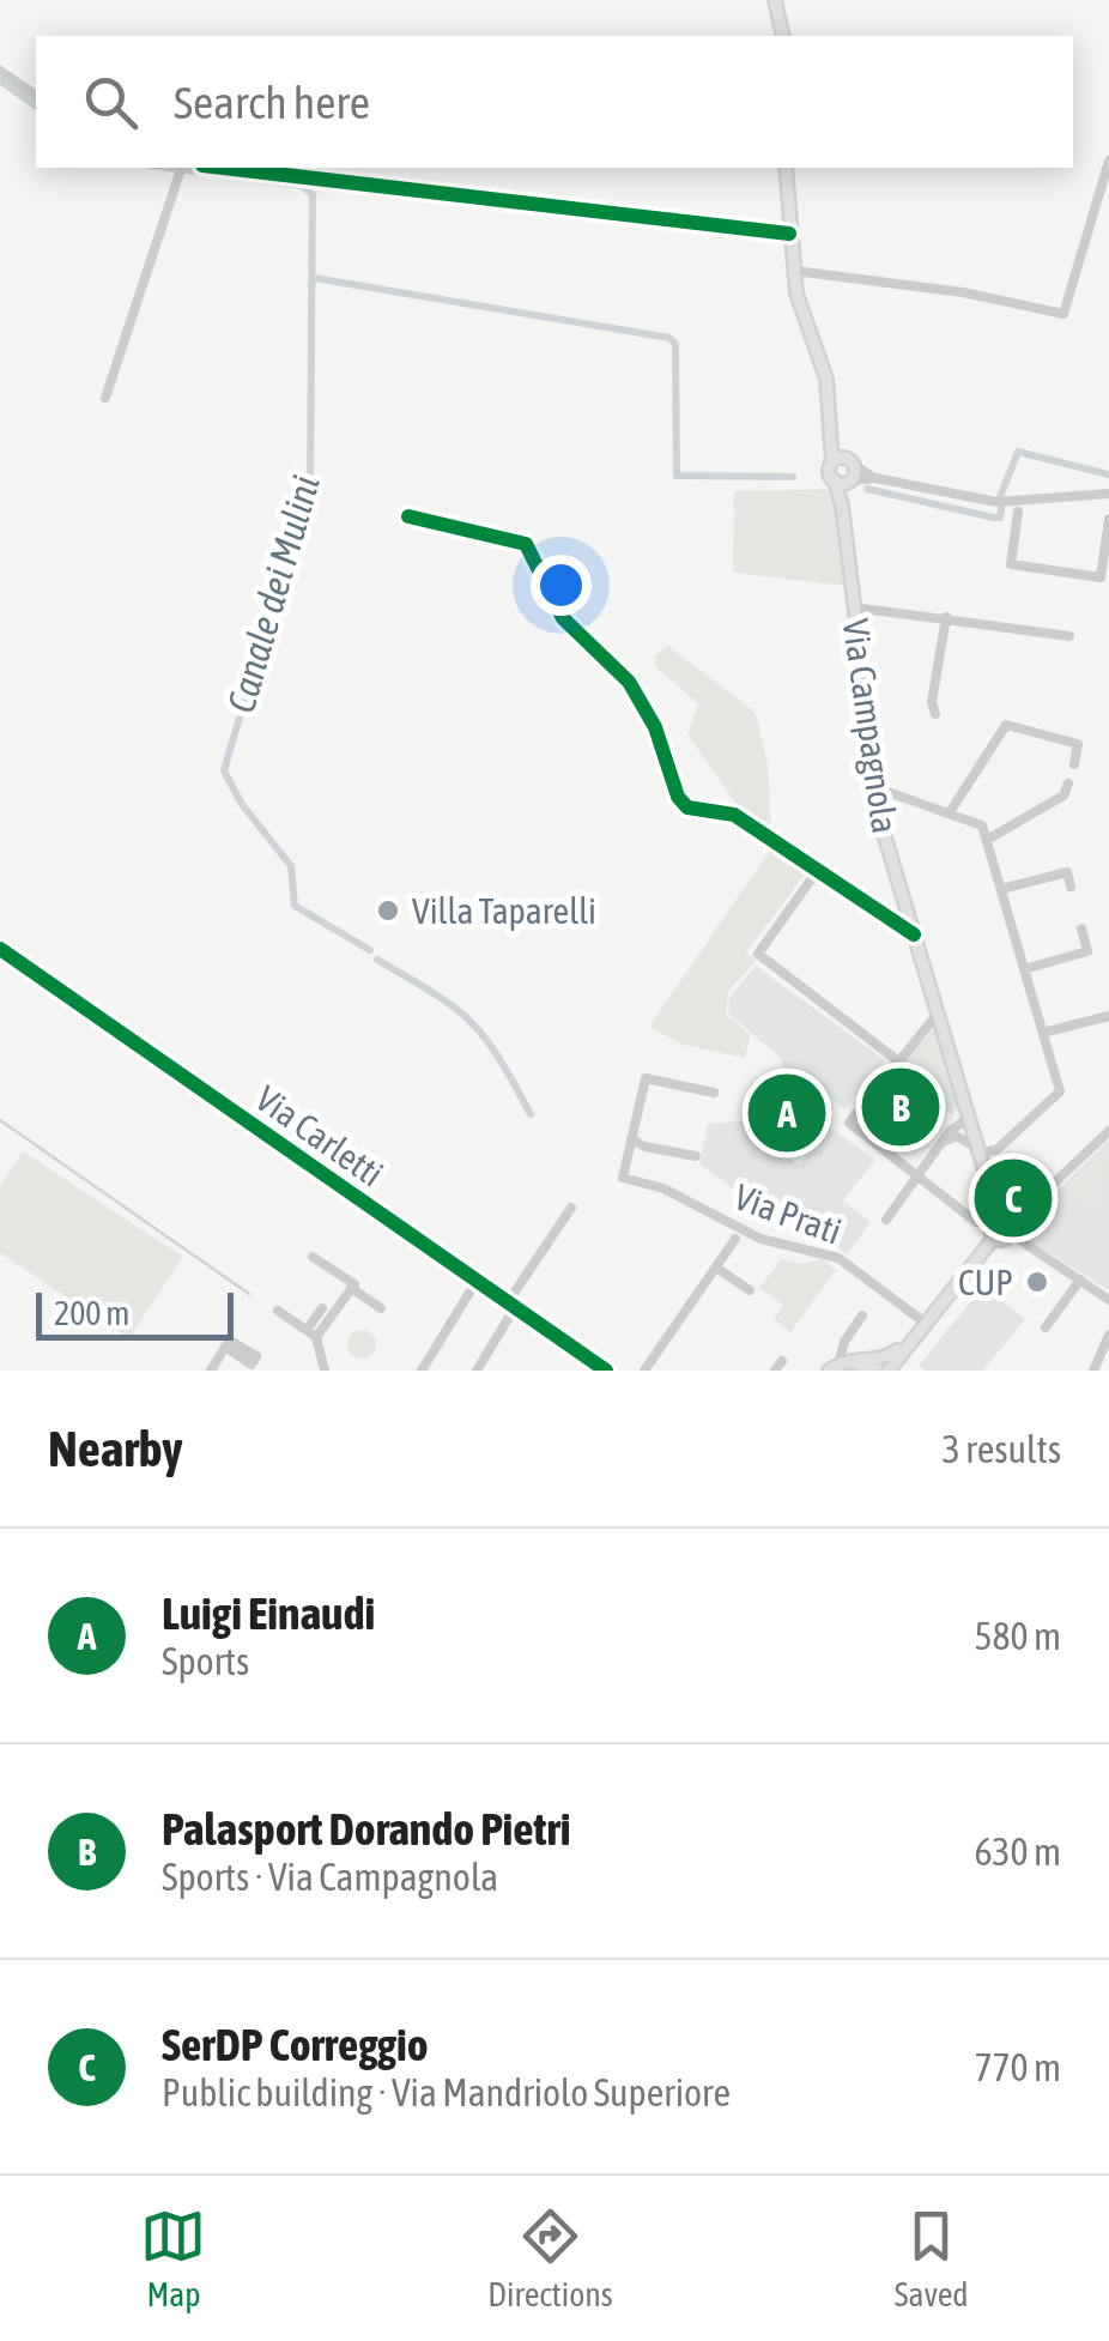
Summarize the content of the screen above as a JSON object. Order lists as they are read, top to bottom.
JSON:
{
  "streets": {
    "main road": ["Via Campagnola"],
    "street": ["Via Carletti", "Via Prati"]
  },
  "water": ["Canale dei Mulini"],
  "places": ["Villa Taparelli", "CUP"],
  "scale_bar": "200 m",
  "page": {
    "search": "Search here",
    "pins": ["B", "A", "C"],
    "scale": "200 m",
    "heading": ["Nearby", "3 results"],
    "list": [
      {
        "mark": "A",
        "name": "Luigi Einaudi",
        "note": "Sports",
        "value": "580 m"
      },
      {
        "mark": "B",
        "name": "Palasport Dorando Pietri",
        "note": "Sports · Via Campagnola",
        "value": "630 m"
      },
      {
        "mark": "C",
        "name": "SerDP Correggio",
        "note": "Public building · Via Mandriolo Superiore",
        "value": "770 m"
      }
    ],
    "nav": ["Map", "Directions", "Saved"]
  }
}
